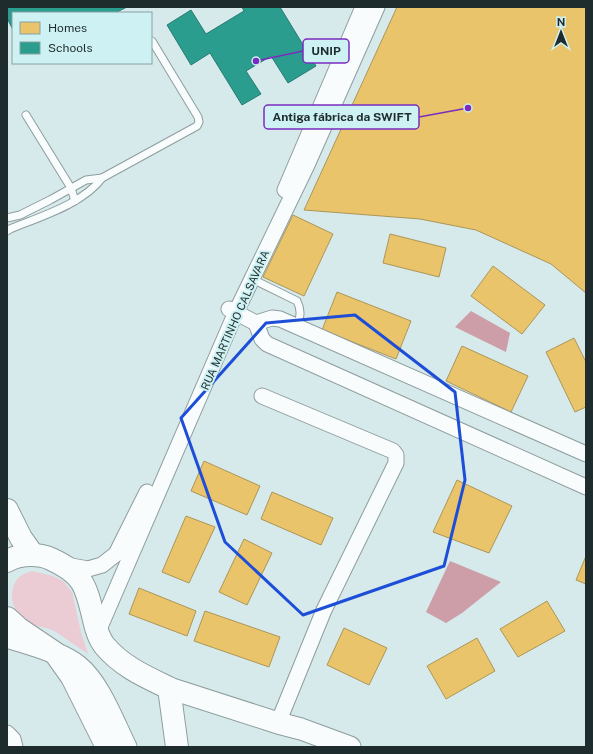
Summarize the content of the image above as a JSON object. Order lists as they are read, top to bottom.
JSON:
{
  "streets": {
    "street": ["RUA MARTINHO CALSAVARA"]
  },
  "places": ["UNIP", "Antiga fábrica da SWIFT"],
  "legend": ["Homes", "Schools"],
  "north": "top"
}
